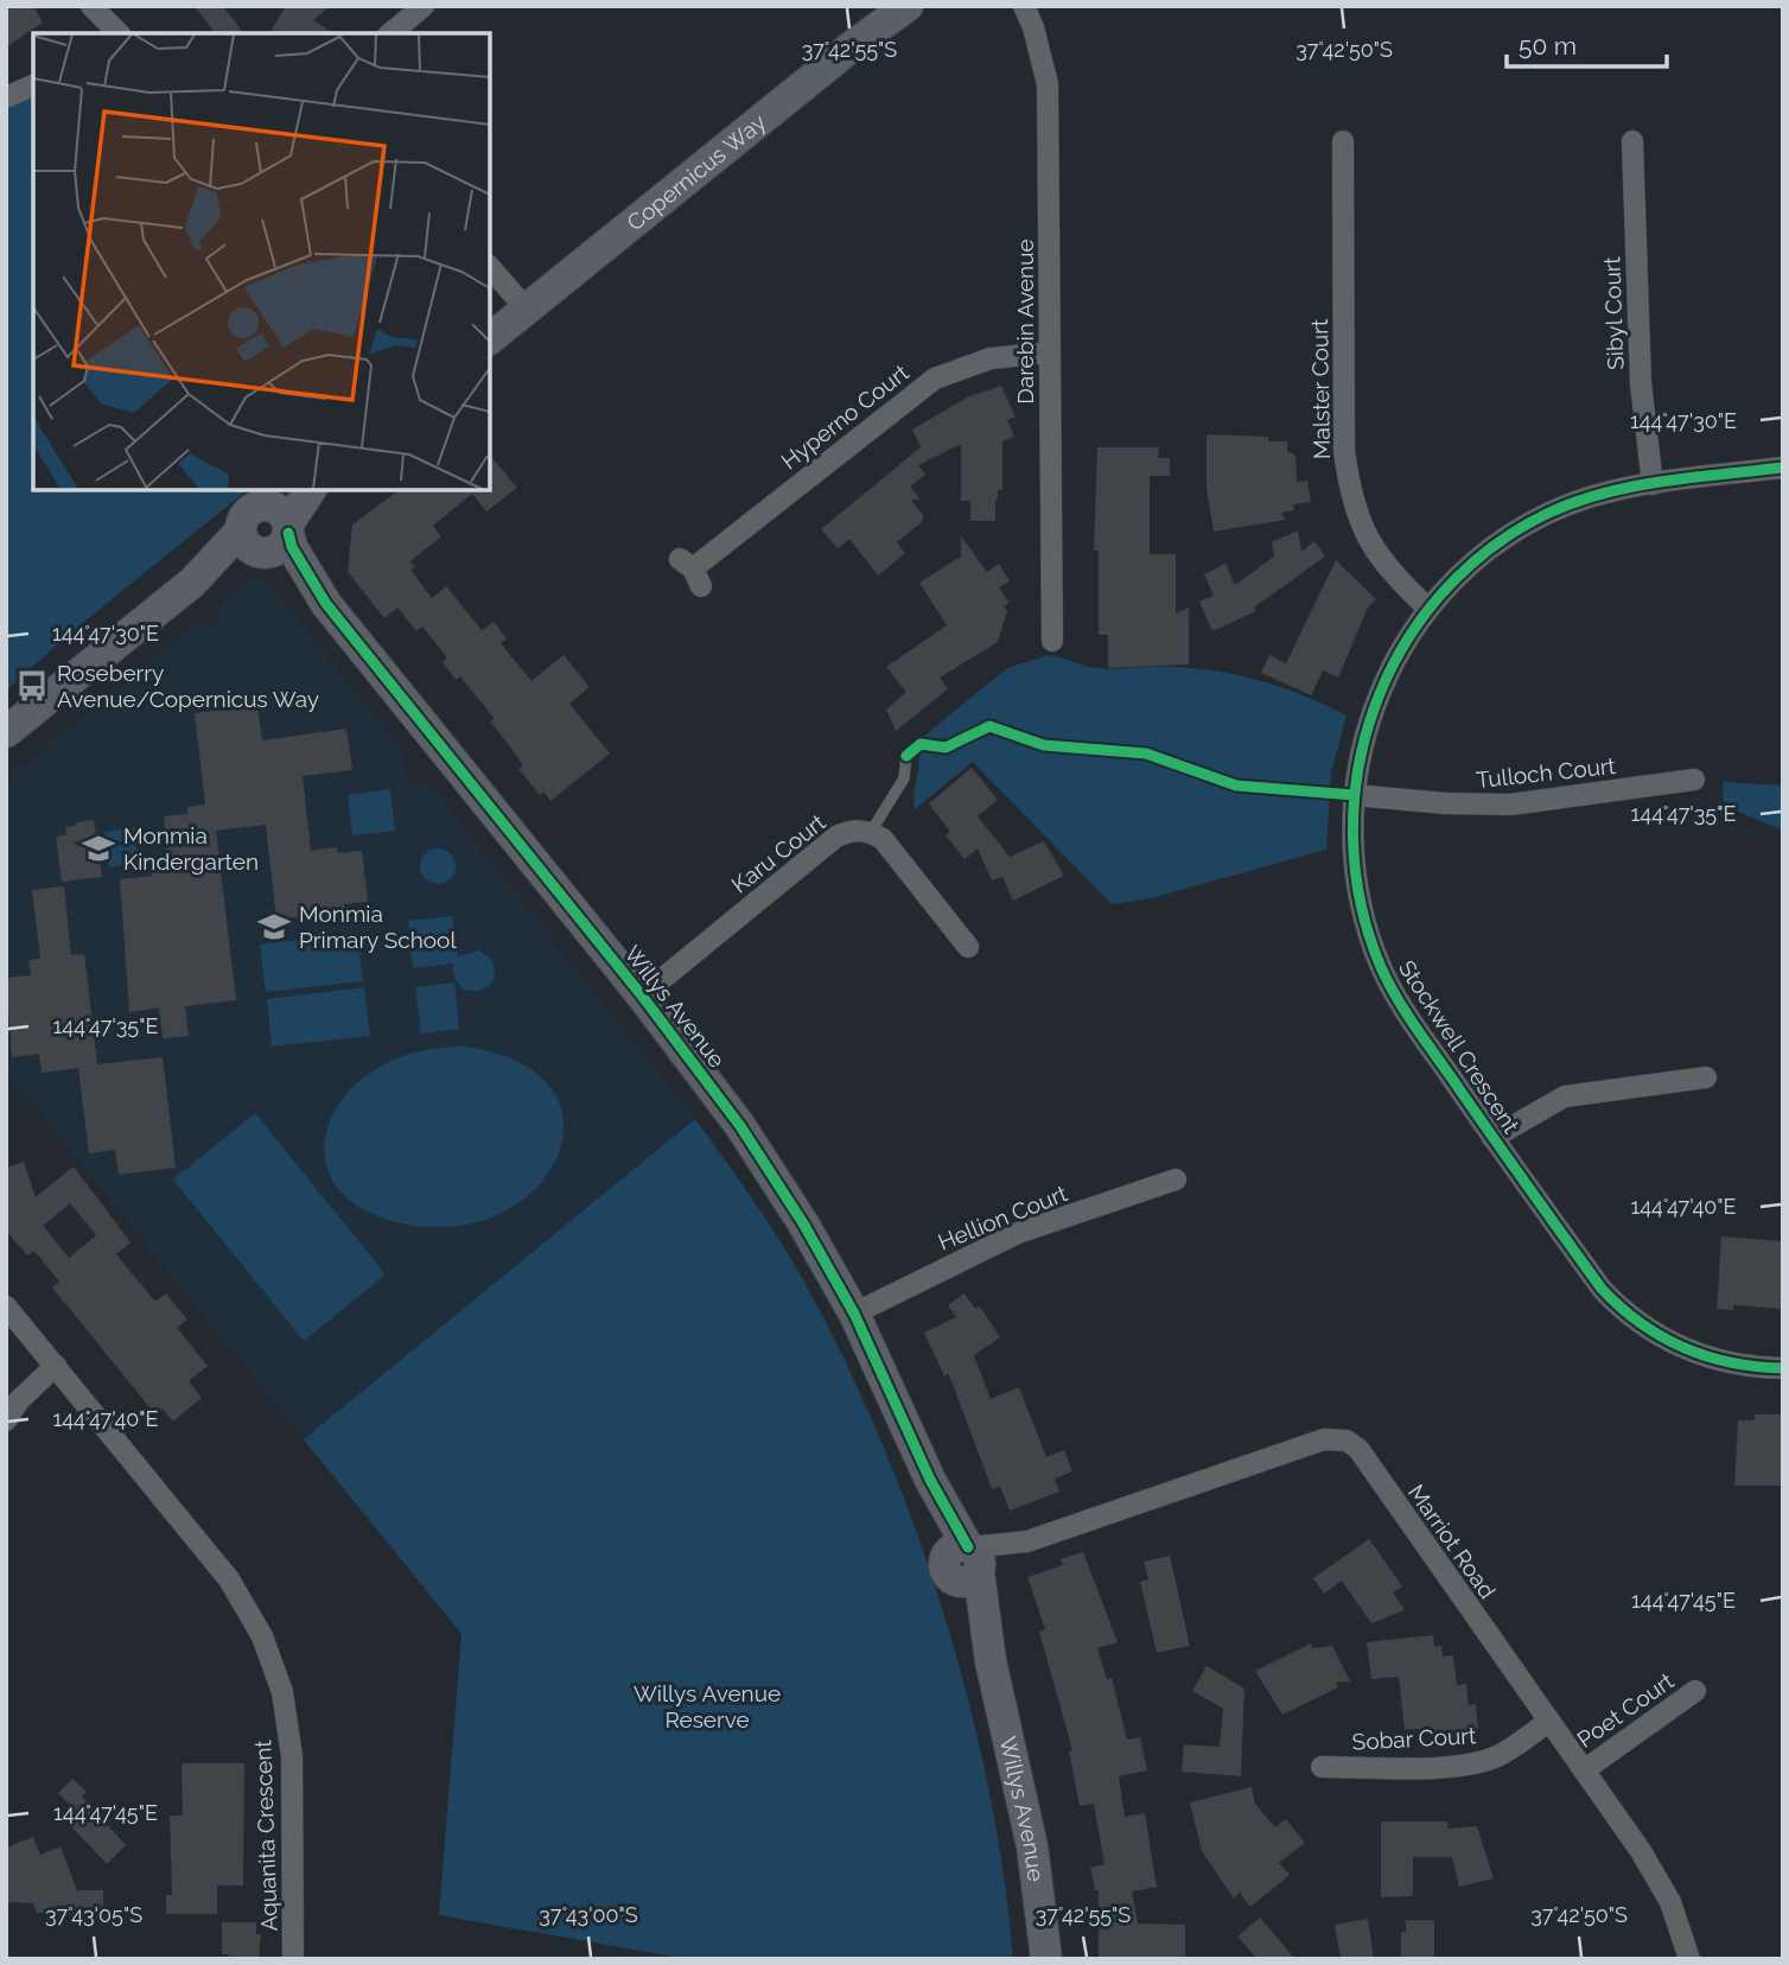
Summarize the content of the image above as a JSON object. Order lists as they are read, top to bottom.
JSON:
{
  "streets": {
    "street": [
      "Copernicus Way",
      "Sibyl Court",
      "Darebin Avenue",
      "Malster Court",
      "Hyperno Court",
      "Tulloch Court",
      "Karu Court",
      "Willys Avenue",
      "Stockwell Crescent",
      "Hellion Court",
      "Marriot Road",
      "Poet Court",
      "Sobar Court",
      "Aquanita Crescent"
    ]
  },
  "crossings": [
    ["Sibyl Court", "Stockwell Crescent"],
    ["Darebin Avenue", "Hyperno Court"],
    ["Malster Court", "Stockwell Crescent"],
    ["Tulloch Court", "Stockwell Crescent"],
    ["Karu Court", "Willys Avenue"],
    ["Willys Avenue", "Hellion Court"],
    ["Willys Avenue", "Marriot Road"],
    ["Marriot Road", "Poet Court"],
    ["Marriot Road", "Sobar Court"]
  ],
  "parks": ["Willys Avenue Reserve"],
  "places": {
    "bus stop": ["Roseberry Avenue/Copernicus Way"],
    "school or university": ["Monmia Kindergarten", "Monmia Primary School"]
  },
  "scale_bar": "50 m",
  "coordinates": [
    "37°42'55\"S",
    "37°42'50\"S",
    "144°47'30\"E",
    "144°47'35\"E",
    "144°47'40\"E",
    "144°47'45\"E",
    "37°43'05\"S",
    "37°43'00\"S"
  ]
}
